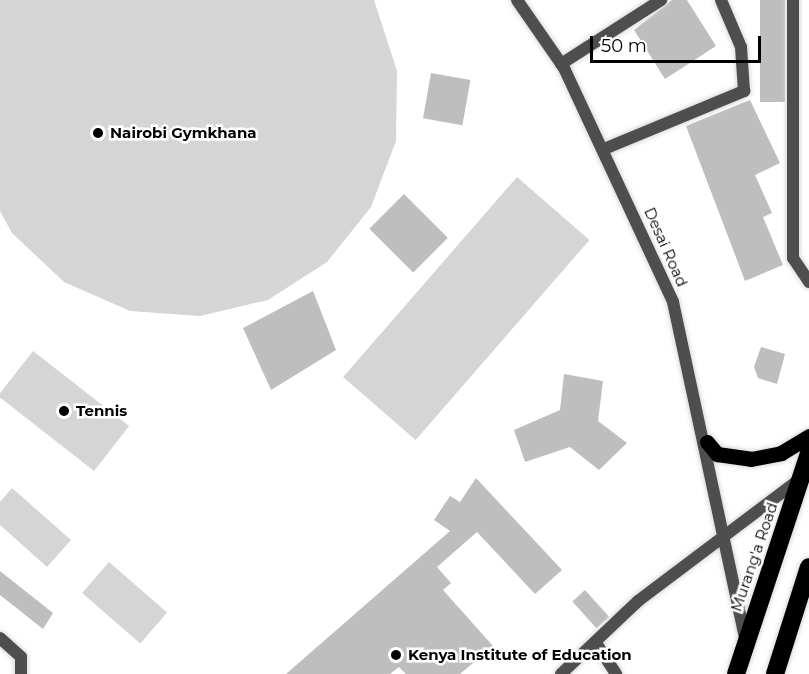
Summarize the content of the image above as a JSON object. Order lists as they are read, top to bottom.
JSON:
{
  "streets": {
    "highway": ["Murang'a Road"],
    "street": ["Desai Road"]
  },
  "crossings": [
    ["Desai Road", "Murang'a Road"]
  ],
  "places": ["Nairobi Gymkhana", "Tennis", "Kenya Institute of Education"],
  "scale_bar": "50 m"
}
